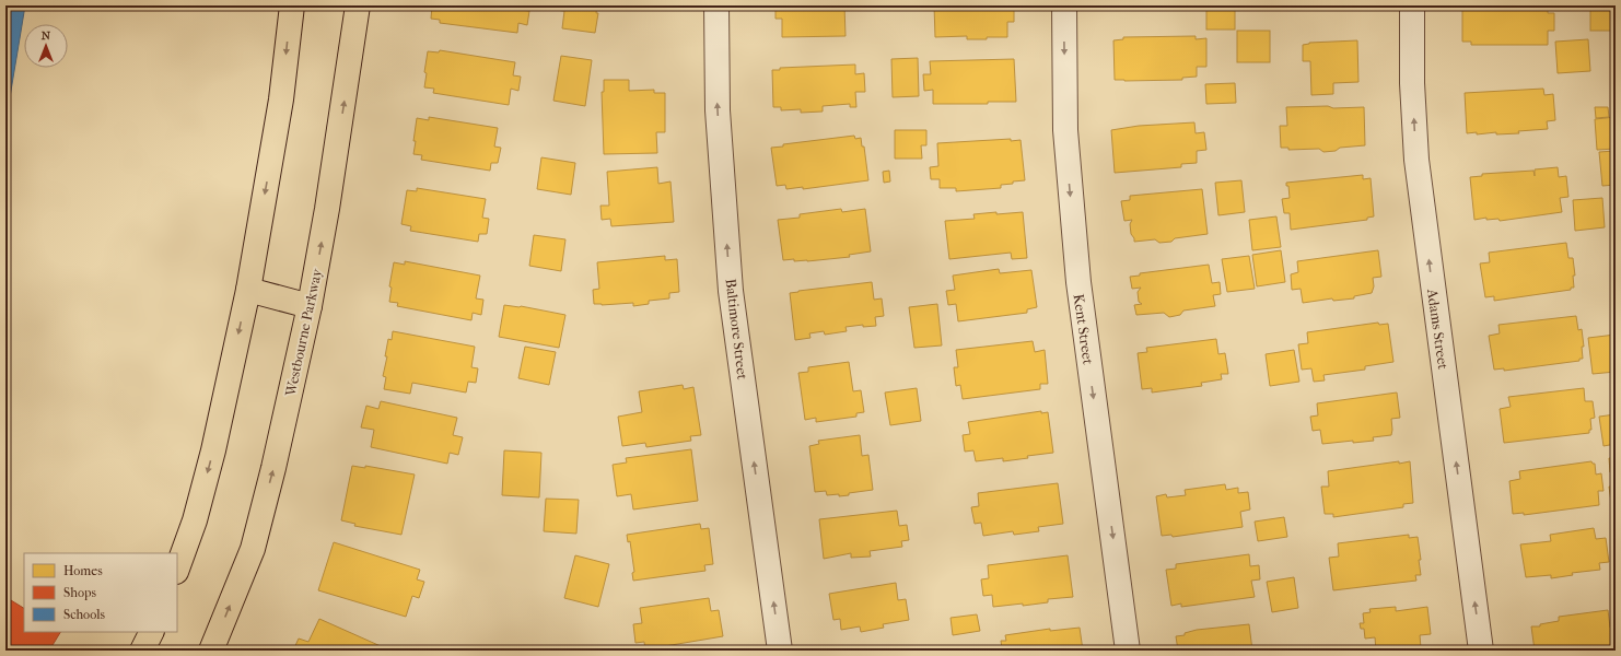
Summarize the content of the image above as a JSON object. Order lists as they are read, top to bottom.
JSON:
{
  "streets": {
    "main road": ["Westbourne Parkway"],
    "street": ["Baltimore Street", "Kent Street", "Adams Street"]
  },
  "one_way": ["Baltimore Street", "Kent Street", "Adams Street"],
  "legend": ["Homes", "Shops", "Schools"],
  "north": "top"
}
